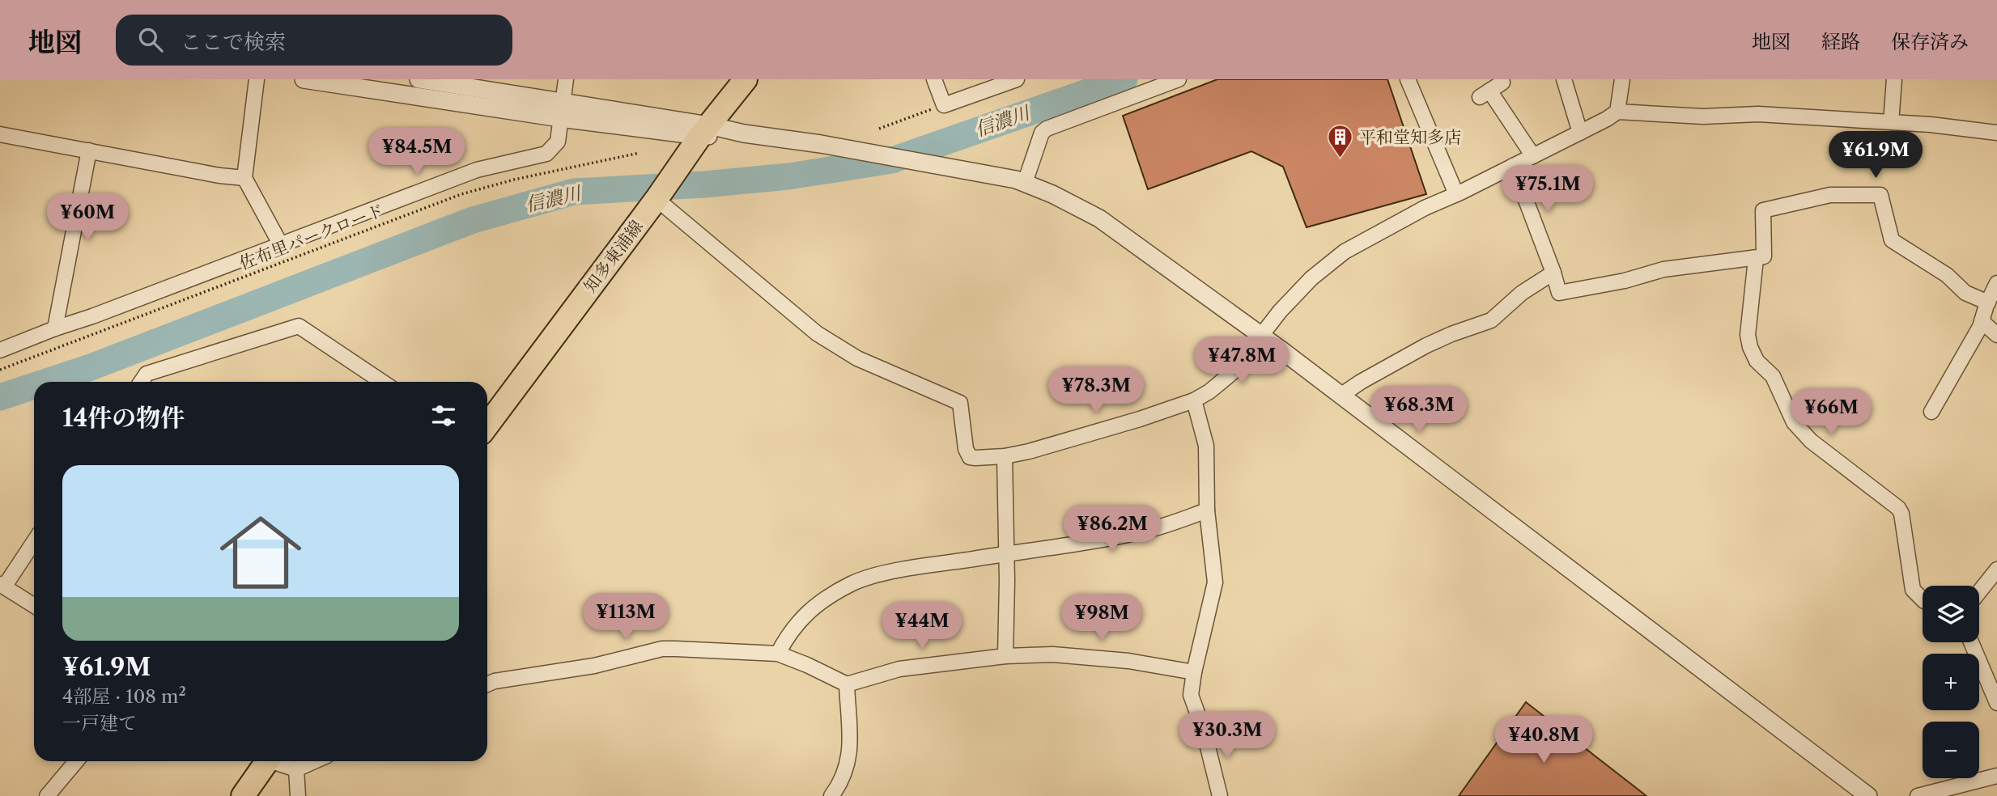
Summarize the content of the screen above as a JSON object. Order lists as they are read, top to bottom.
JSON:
{
  "streets": {
    "main road": ["知多東浦線"],
    "path": ["佐布里パークロード"]
  },
  "water": ["信濃川"],
  "places": {
    "building": ["平和堂知多店"]
  },
  "page": {
    "header": "地図",
    "search": "ここで検索",
    "nav": ["地図", "経路", "保存済み"],
    "price": [
      "¥84.5M",
      "¥61.9M",
      "¥75.1M",
      "¥60M",
      "¥47.8M",
      "¥78.3M",
      "¥68.3M",
      "¥66M",
      "¥86.2M",
      "¥113M",
      "¥98M",
      "¥44M",
      "¥30.3M",
      "¥40.8M"
    ],
    "heading": "14件の物件",
    "list": [
      {
        "name": "¥61.9M",
        "note": "4部屋 · 108 m² · 一戸建て"
      }
    ],
    "map_buttons": ["+", "−"]
  }
}
